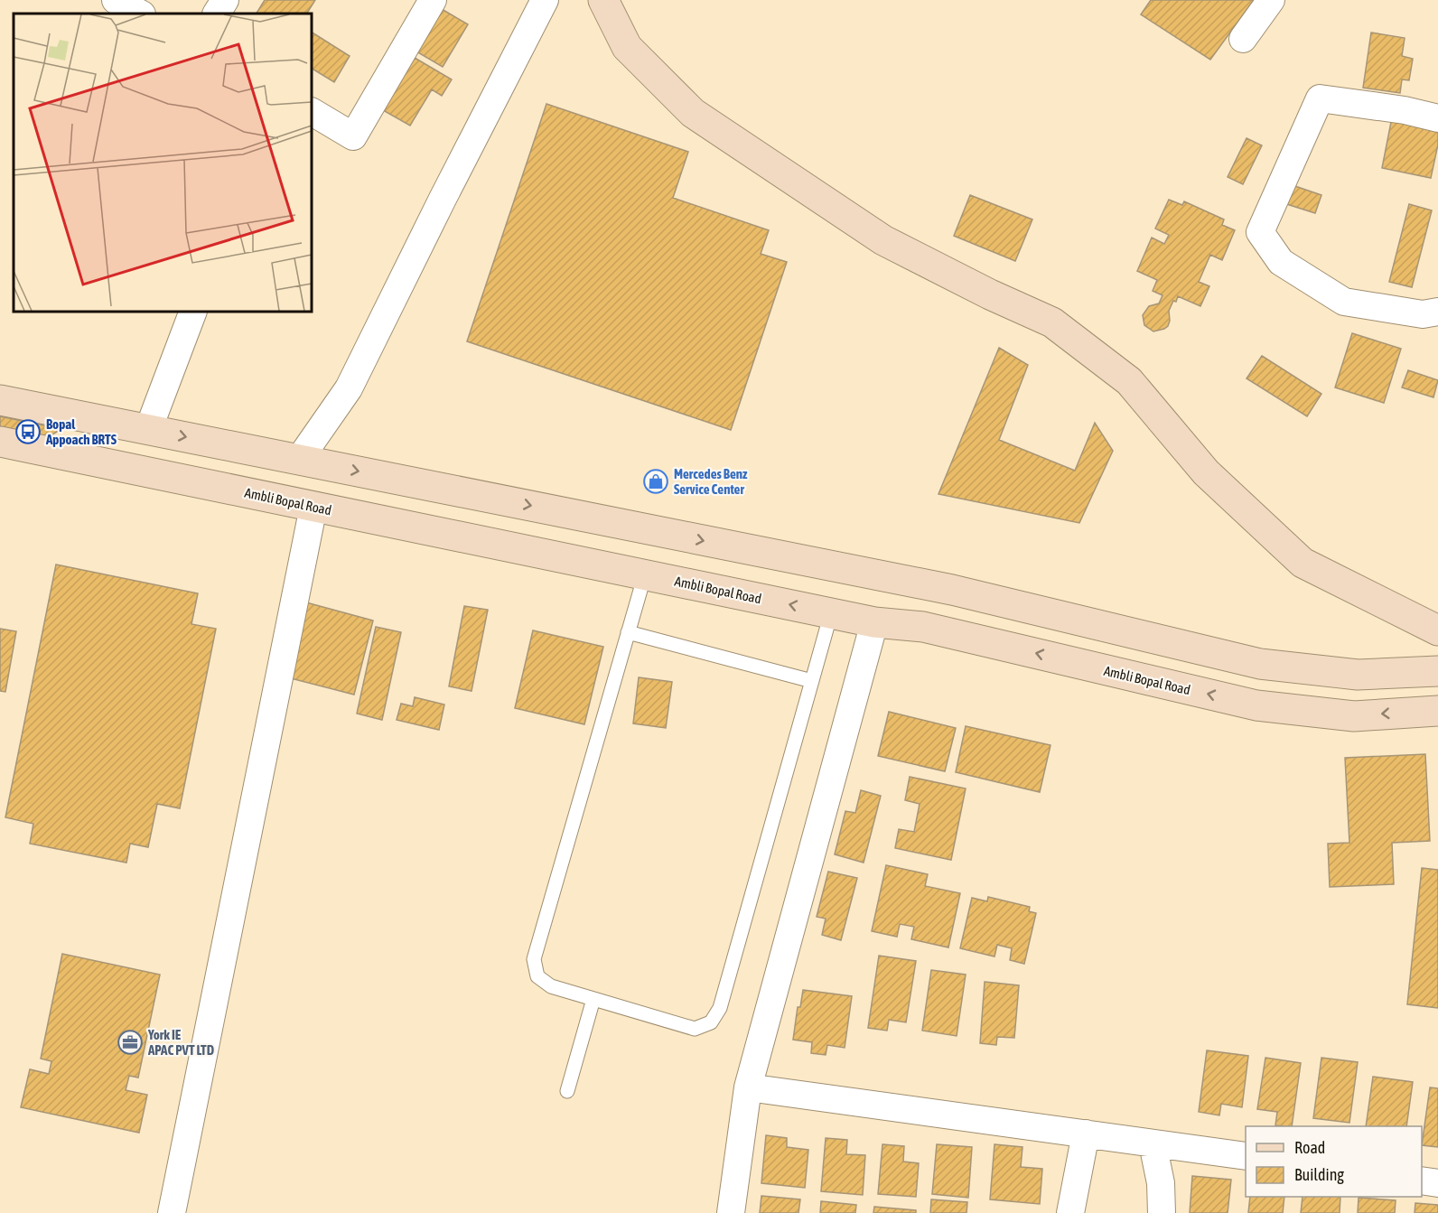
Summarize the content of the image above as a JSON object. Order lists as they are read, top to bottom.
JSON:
{
  "streets": {
    "street": ["Ambli Bopal Road"]
  },
  "places": {
    "bus stop": ["Bopal Appoach BRTS"],
    "shop": ["Mercedes Benz Service Center"],
    "office": ["York IE APAC PVT LTD"]
  },
  "legend": ["Road", "Building"]
}
